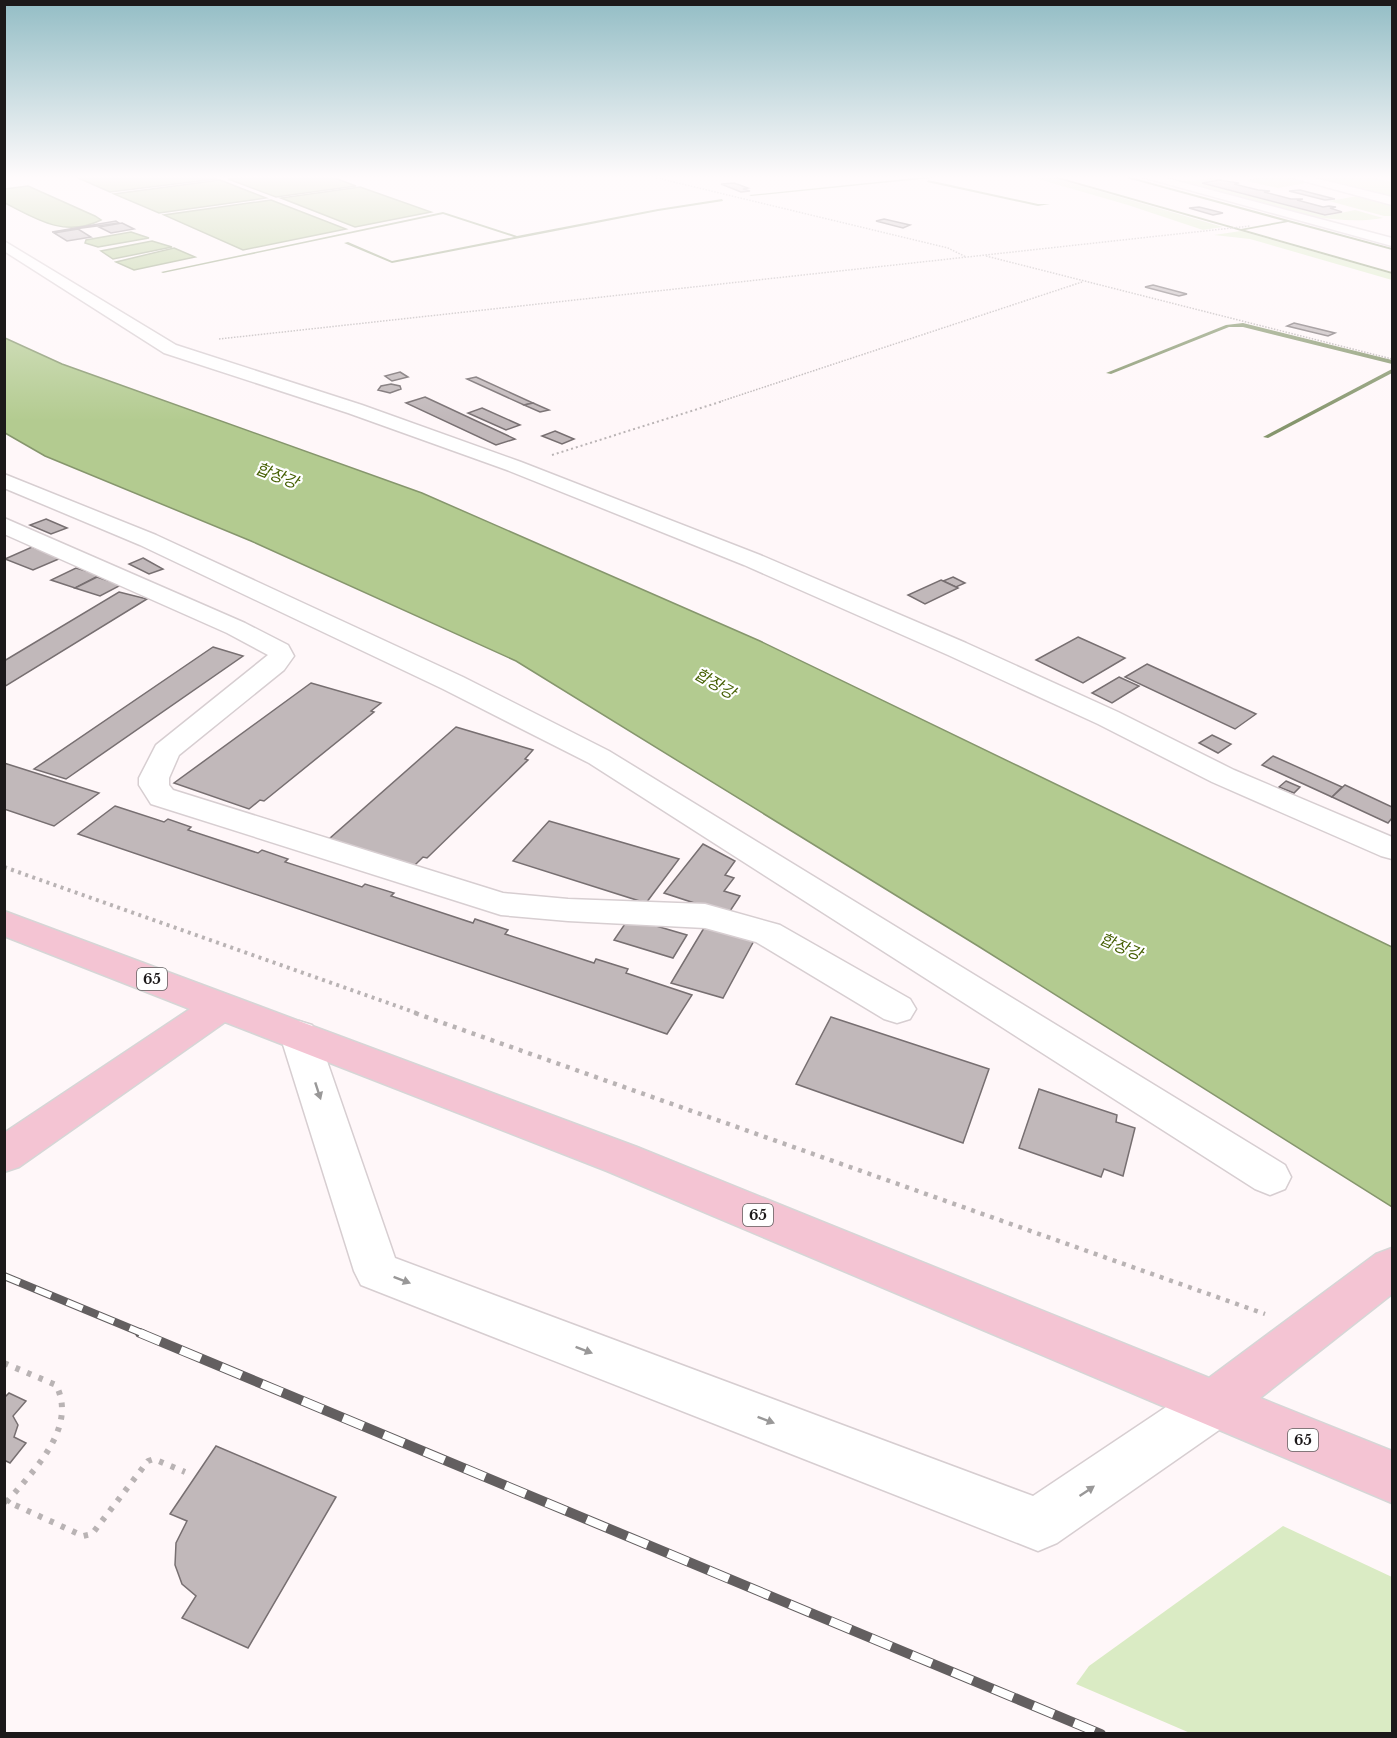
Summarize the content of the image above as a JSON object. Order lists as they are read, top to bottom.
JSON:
{
  "streets": {
    "main road": ["65"]
  },
  "water": ["합장강"]
}
